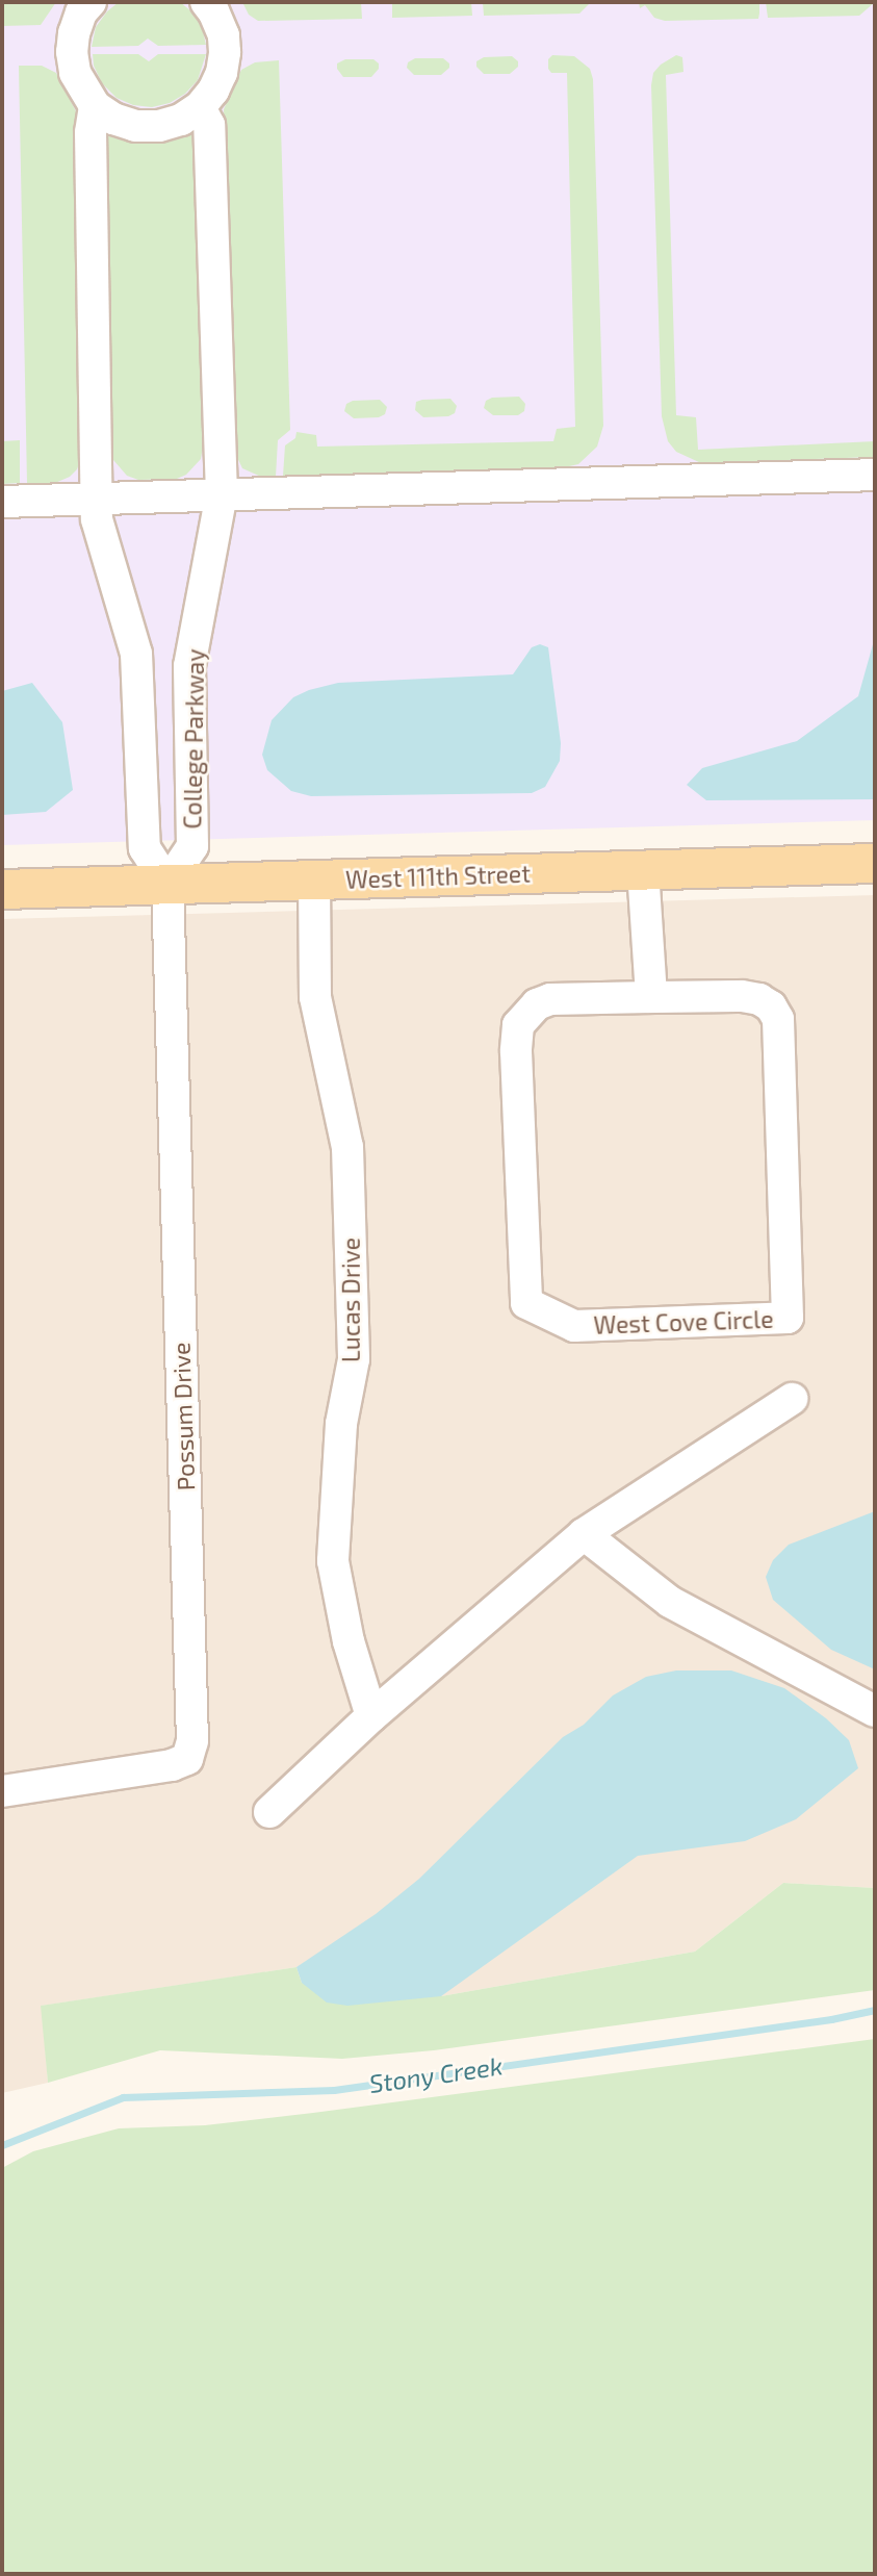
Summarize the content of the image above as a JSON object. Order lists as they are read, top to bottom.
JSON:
{
  "streets": {
    "main road": ["West 111th Street"],
    "street": [
      "College Parkway",
      "Lucas Drive",
      "West Cove Circle",
      "Possum Drive"
    ]
  },
  "crossings": [
    ["College Parkway", "West 111th Street"],
    ["College Parkway", "Possum Drive"],
    ["West 111th Street", "Lucas Drive"],
    ["West 111th Street", "Possum Drive"]
  ],
  "water": ["Stony Creek"]
}
